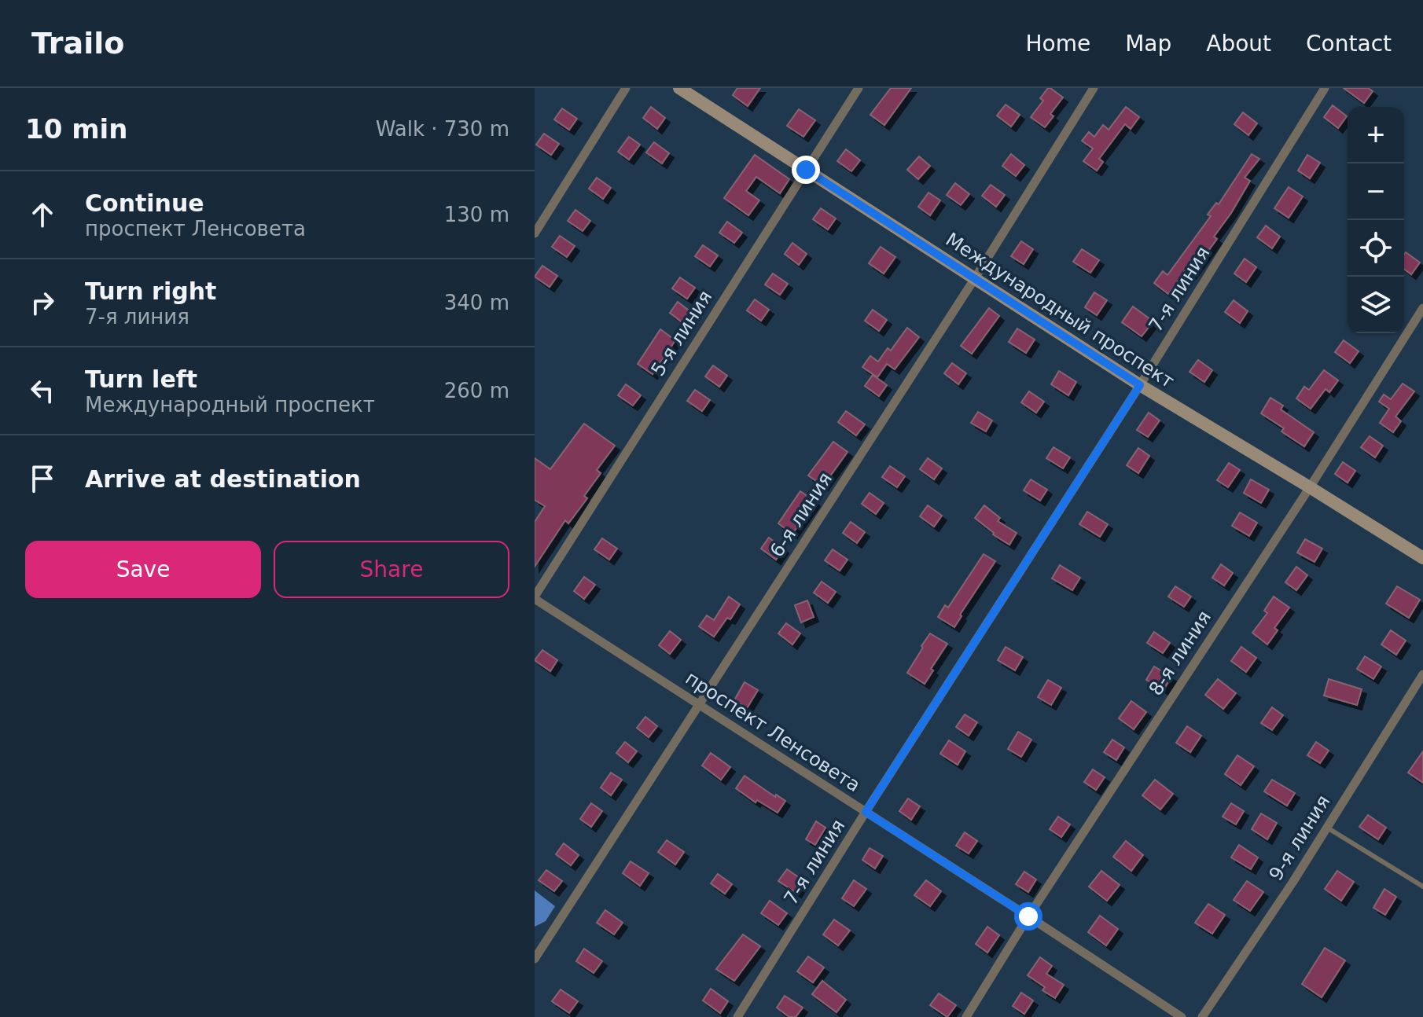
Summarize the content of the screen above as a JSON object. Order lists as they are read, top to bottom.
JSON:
{
  "streets": {
    "street": [
      "7-я линия",
      "Международный проспект",
      "5-я линия",
      "6-я линия",
      "8-я линия",
      "проспект Ленсовета",
      "9-я линия"
    ]
  },
  "crossings": [
    ["7-я линия", "Международный проспект"],
    ["7-я линия", "проспект Ленсовета"],
    ["Международный проспект", "5-я линия"],
    ["Международный проспект", "6-я линия"],
    ["Международный проспект", "8-я линия"],
    ["5-я линия", "проспект Ленсовета"],
    ["6-я линия", "проспект Ленсовета"],
    ["8-я линия", "проспект Ленсовета"]
  ],
  "page": {
    "header": "Trailo",
    "nav": [
      "Home",
      "Map",
      "About",
      "Contact"
    ],
    "heading": ["10 min", "Walk · 730 m"],
    "map_buttons": ["+", "−"],
    "list": [
      ["Continue", "проспект Ленсовета", "130 m"],
      ["Turn right", "7-я линия", "340 m"],
      ["Turn left", "Международный проспект", "260 m"],
      "Arrive at destination"
    ],
    "buttons": ["Save", "Share"]
  }
}
